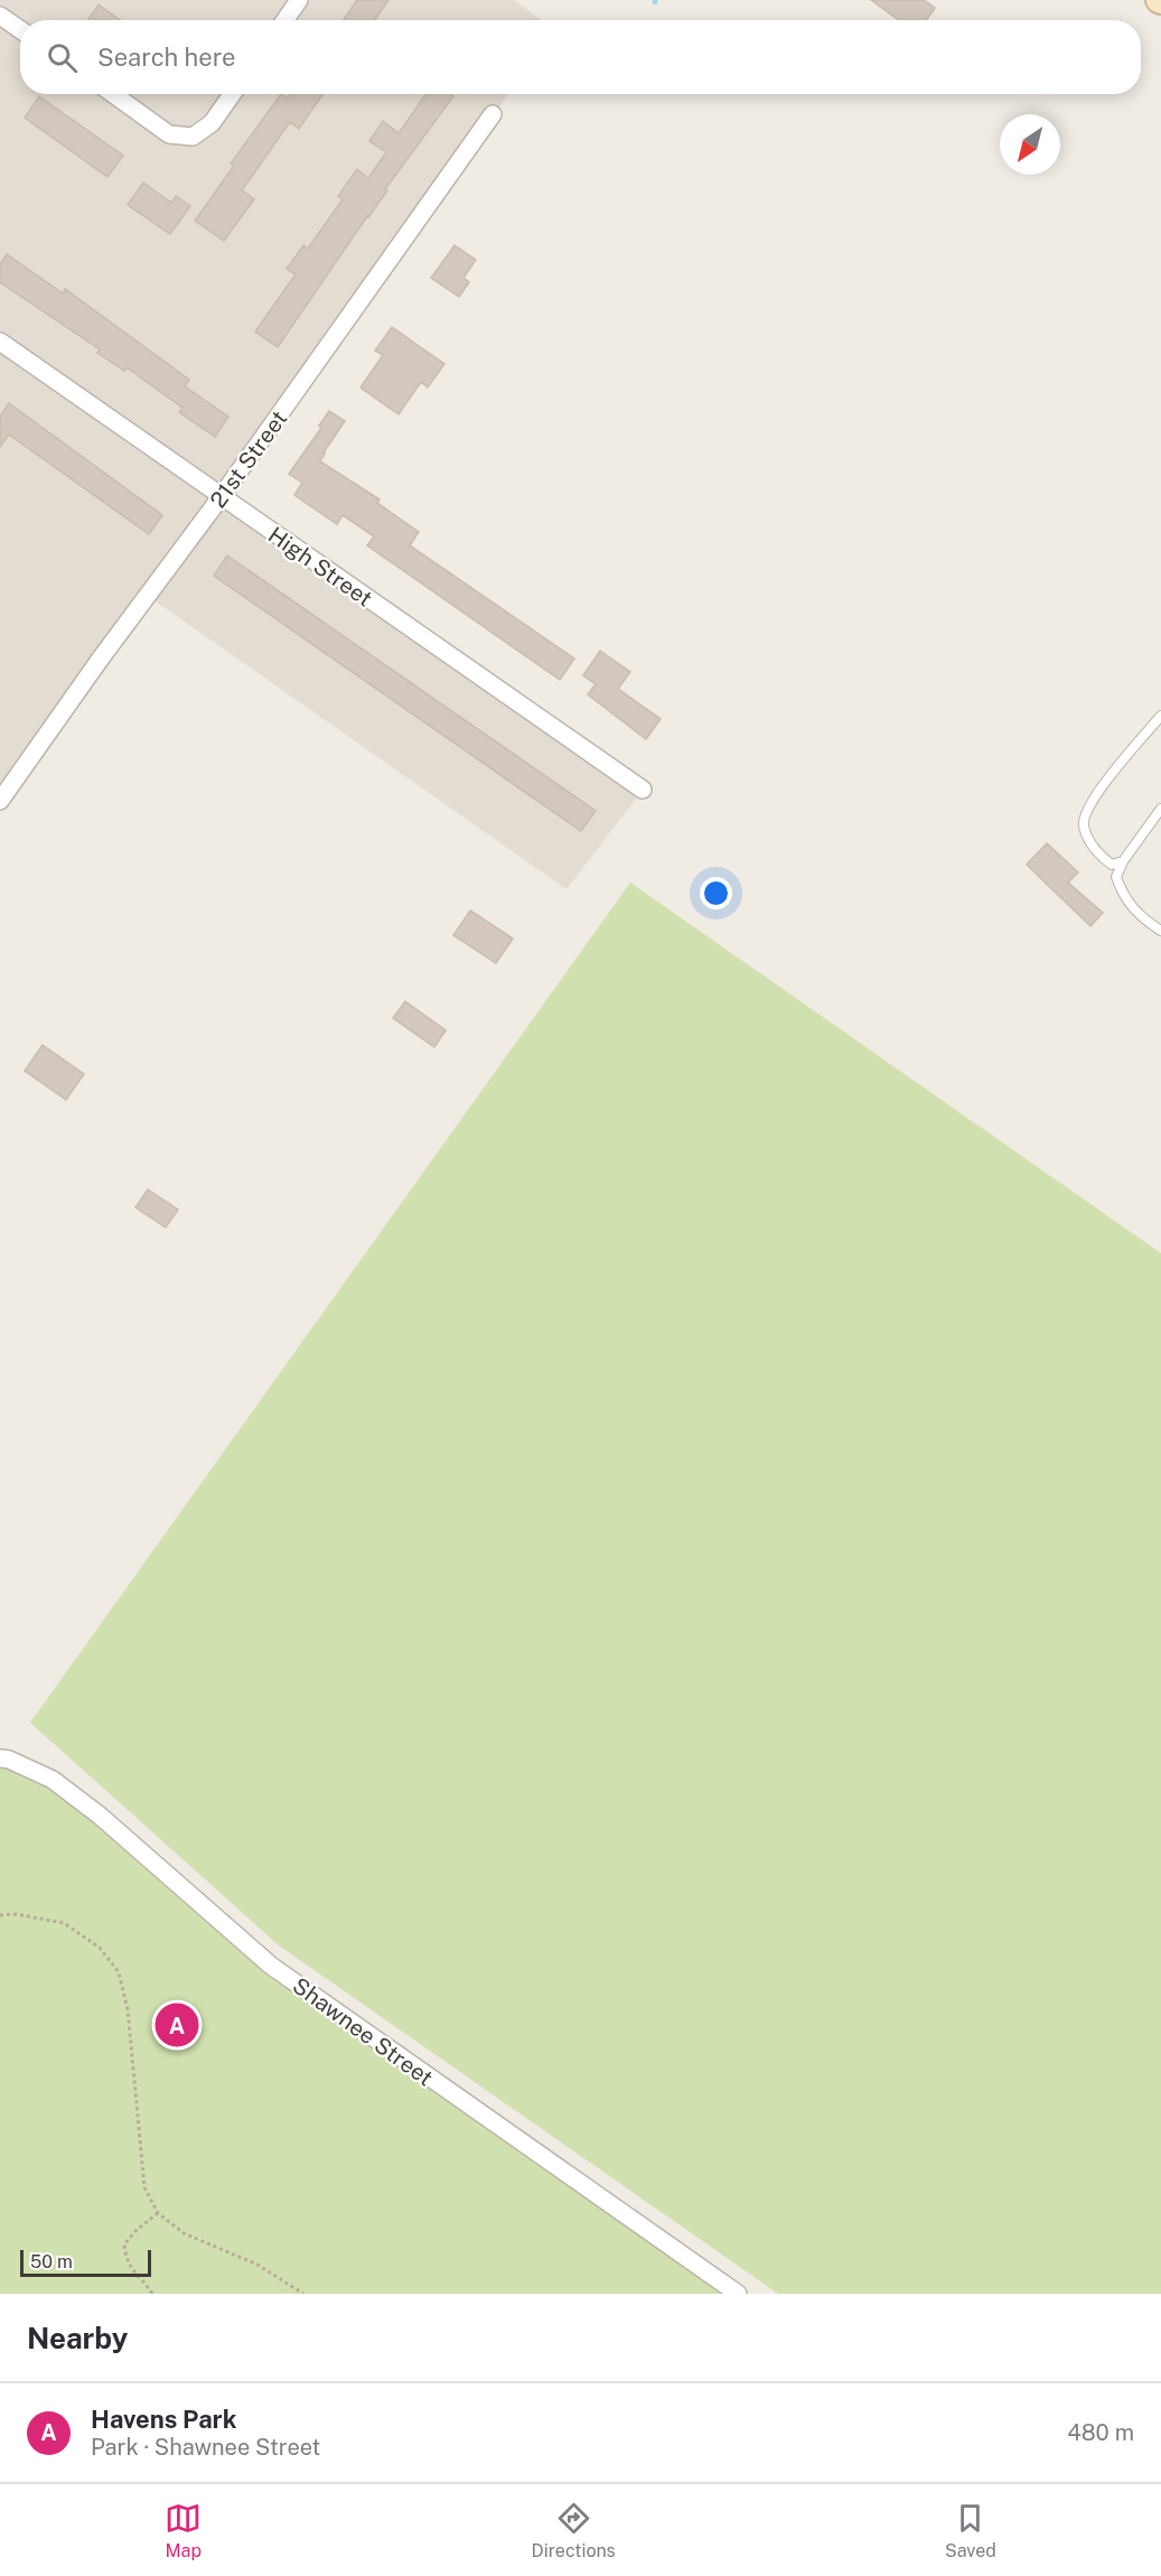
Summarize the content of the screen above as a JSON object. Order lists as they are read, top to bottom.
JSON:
{
  "streets": {
    "street": ["21st Street", "High Street", "Shawnee Street"]
  },
  "crossings": [
    ["21st Street", "High Street"]
  ],
  "scale_bar": "50 m",
  "north": "bottom left",
  "page": {
    "search": "Search here",
    "pins": "A",
    "scale": "50 m",
    "heading": "Nearby",
    "list": [
      {
        "mark": "A",
        "name": "Havens Park",
        "note": "Park · Shawnee Street",
        "value": "480 m"
      }
    ],
    "nav": ["Map", "Directions", "Saved"]
  }
}
